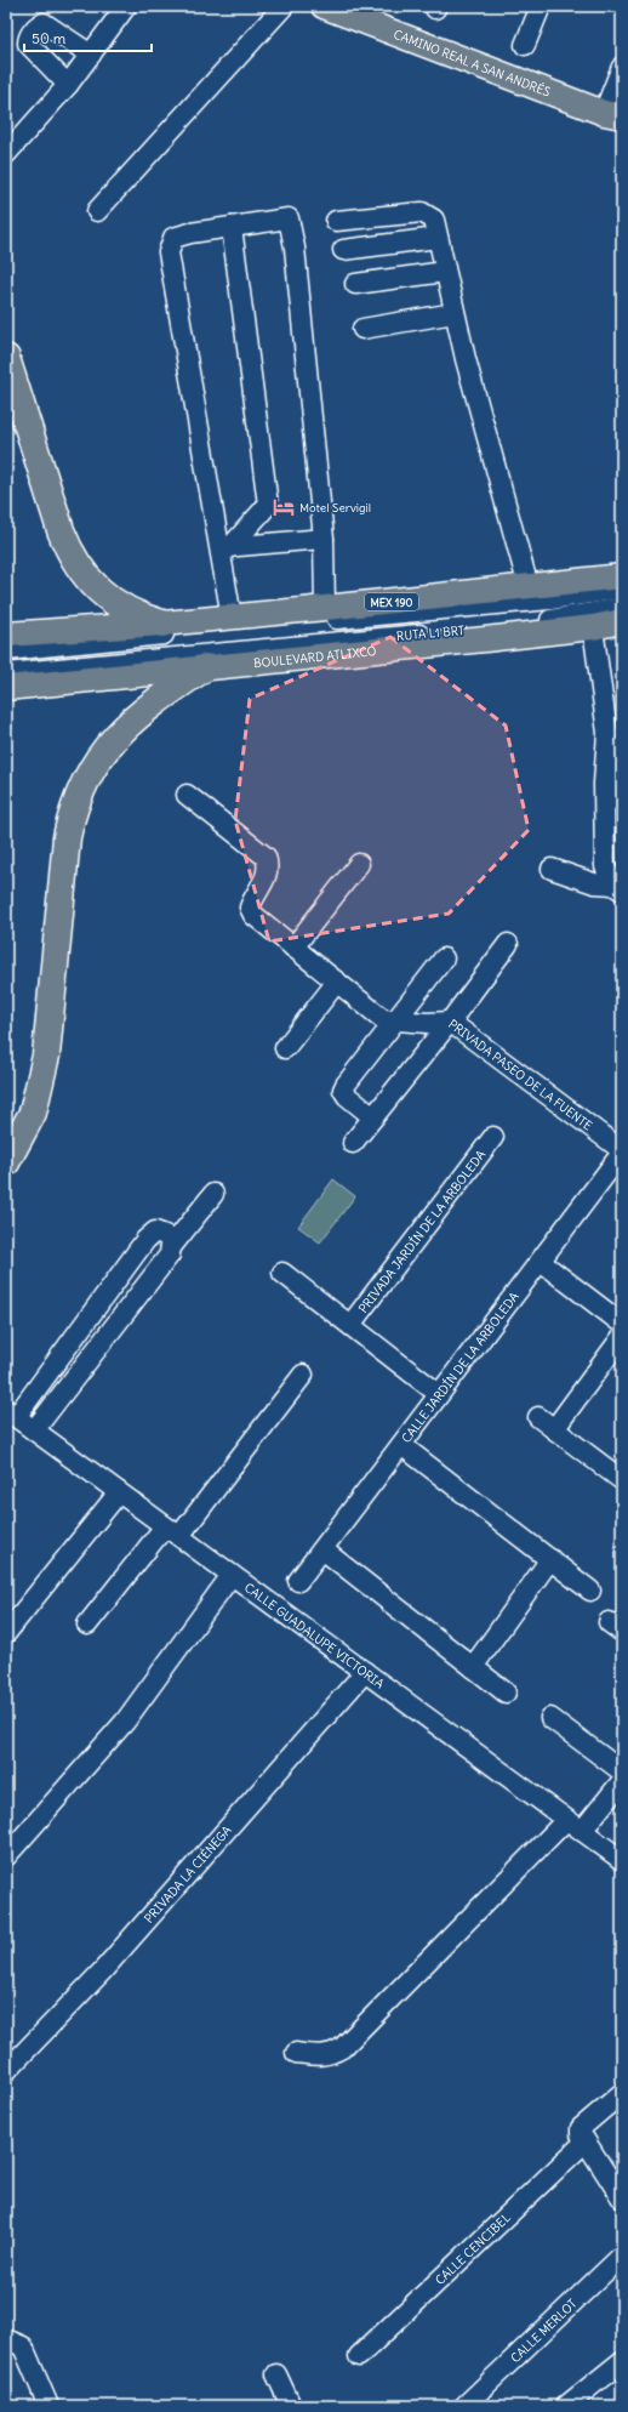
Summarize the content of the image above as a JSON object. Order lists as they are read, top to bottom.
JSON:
{
  "streets": {
    "main road": ["CAMINO REAL A SAN ANDRÉS", "MEX 190", "BOULEVARD ATLIXCO"],
    "street": [
      "RUTA L1 BRT",
      "PRIVADA PASEO DE LA FUENTE",
      "PRIVADA JARDÍN DE LA ARBOLEDA",
      "CALLE JARDÍN DE LA ARBOLEDA",
      "CALLE GUADALUPE VICTORIA",
      "PRIVADA LA CIÉNEGA",
      "CALLE CENCIBEL",
      "CALLE MERLOT"
    ]
  },
  "crossings": [
    ["PRIVADA PASEO DE LA FUENTE", "CALLE JARDÍN DE LA ARBOLEDA"],
    ["PRIVADA JARDÍN DE LA ARBOLEDA", "CALLE JARDÍN DE LA ARBOLEDA"],
    ["CALLE GUADALUPE VICTORIA", "PRIVADA LA CIÉNEGA"]
  ],
  "places": {
    "hotel": ["Motel Servigil"]
  },
  "scale_bar": "50 m"
}
